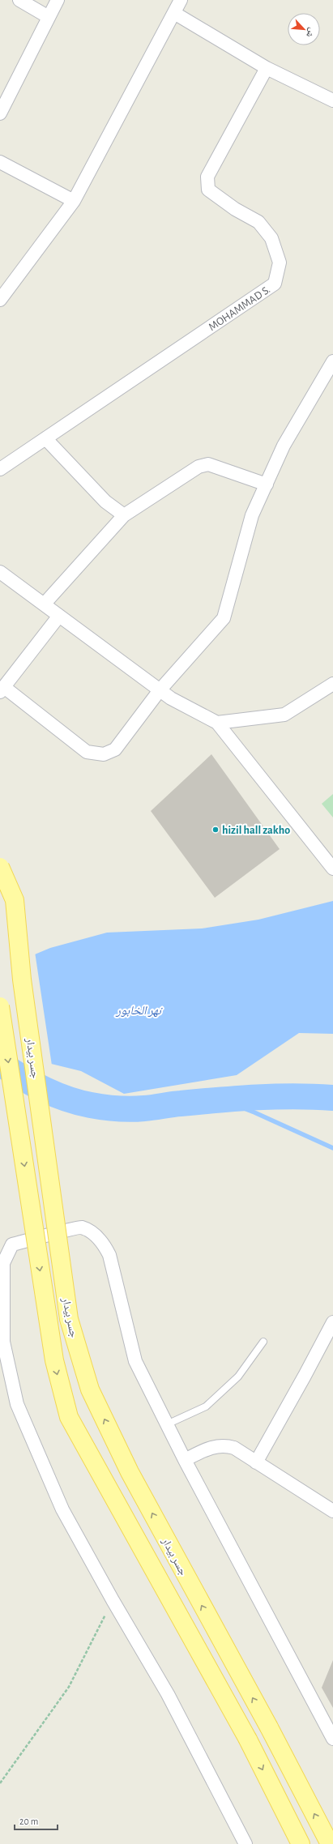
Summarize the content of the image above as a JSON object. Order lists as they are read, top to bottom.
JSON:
{
  "streets": {
    "main road": ["جسر بيدار"],
    "street": ["MOHAMMAD S."]
  },
  "water": ["نهر الخابور"],
  "places": ["hizil hall zakho"],
  "scale_bar": "20 m",
  "north": "bottom right"
}
